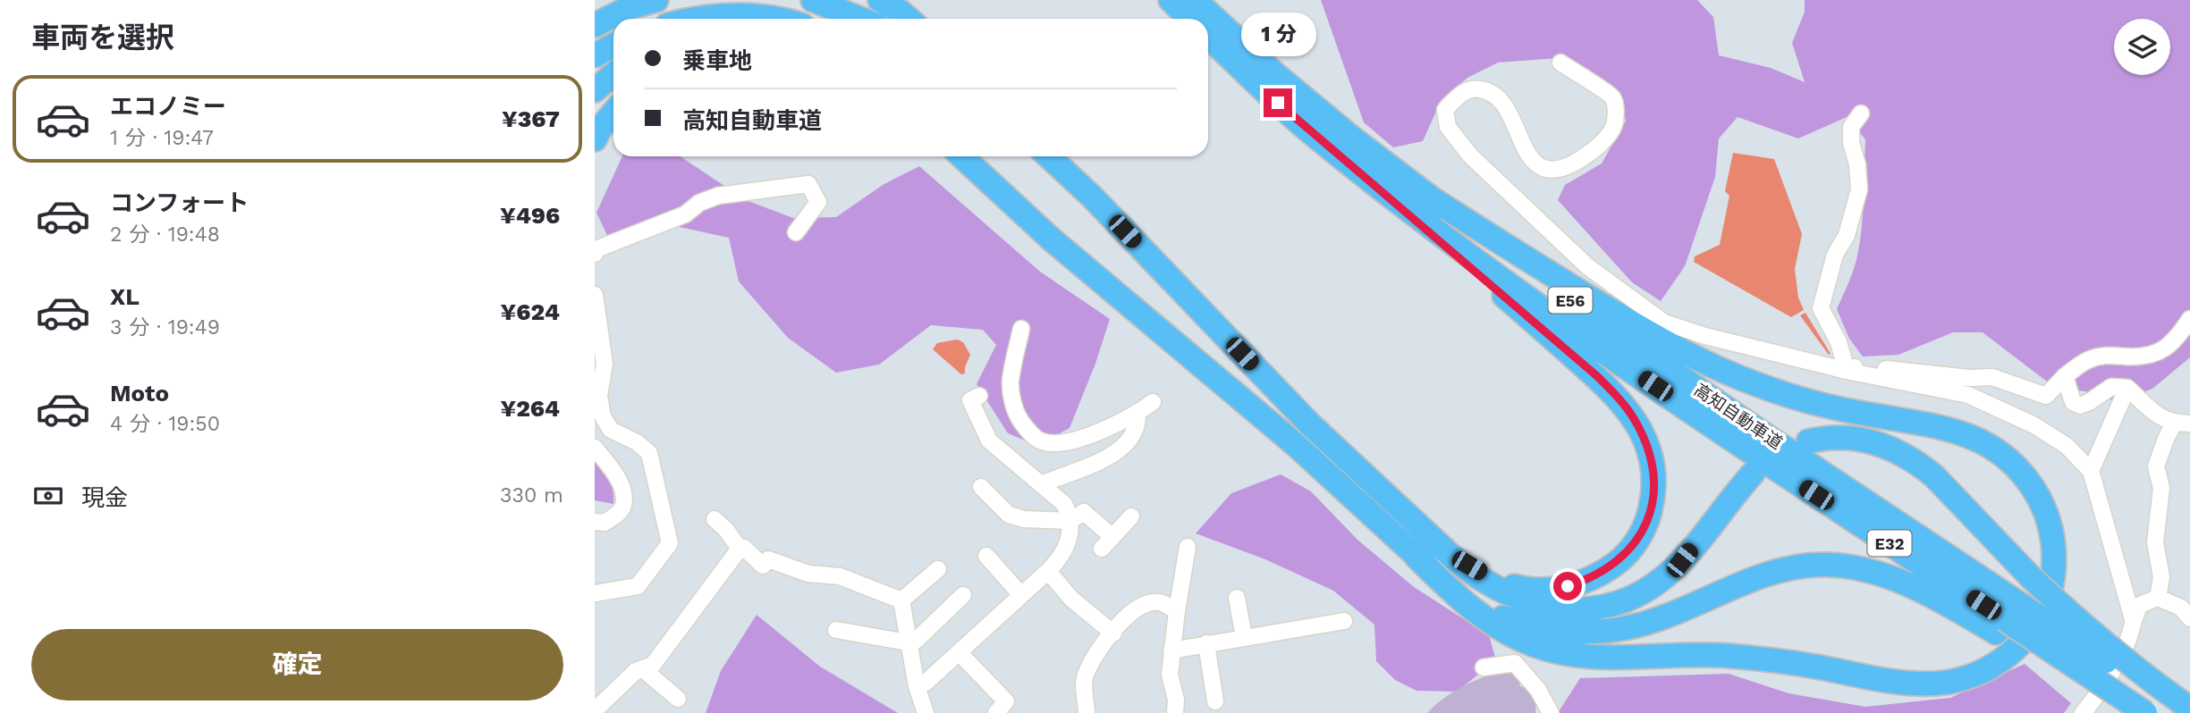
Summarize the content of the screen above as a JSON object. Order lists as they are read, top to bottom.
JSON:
{
  "streets": {
    "highway": ["E56", "高知自動車道", "E32"]
  },
  "page": {
    "heading": "車両を選択",
    "bubble": "1 分",
    "banner": ["乗車地", "高知自動車道"],
    "list": [
      {
        "name": "エコノミー",
        "note": "1 分 · 19:47",
        "value": "¥367"
      },
      {
        "name": "コンフォート",
        "note": "2 分 · 19:48",
        "value": "¥496"
      },
      {
        "name": "XL",
        "note": "3 分 · 19:49",
        "value": "¥624"
      },
      {
        "name": "Moto",
        "note": "4 分 · 19:50",
        "value": "¥264"
      }
    ],
    "pay": ["現金", "330 m"],
    "buttons": "確定"
  }
}
